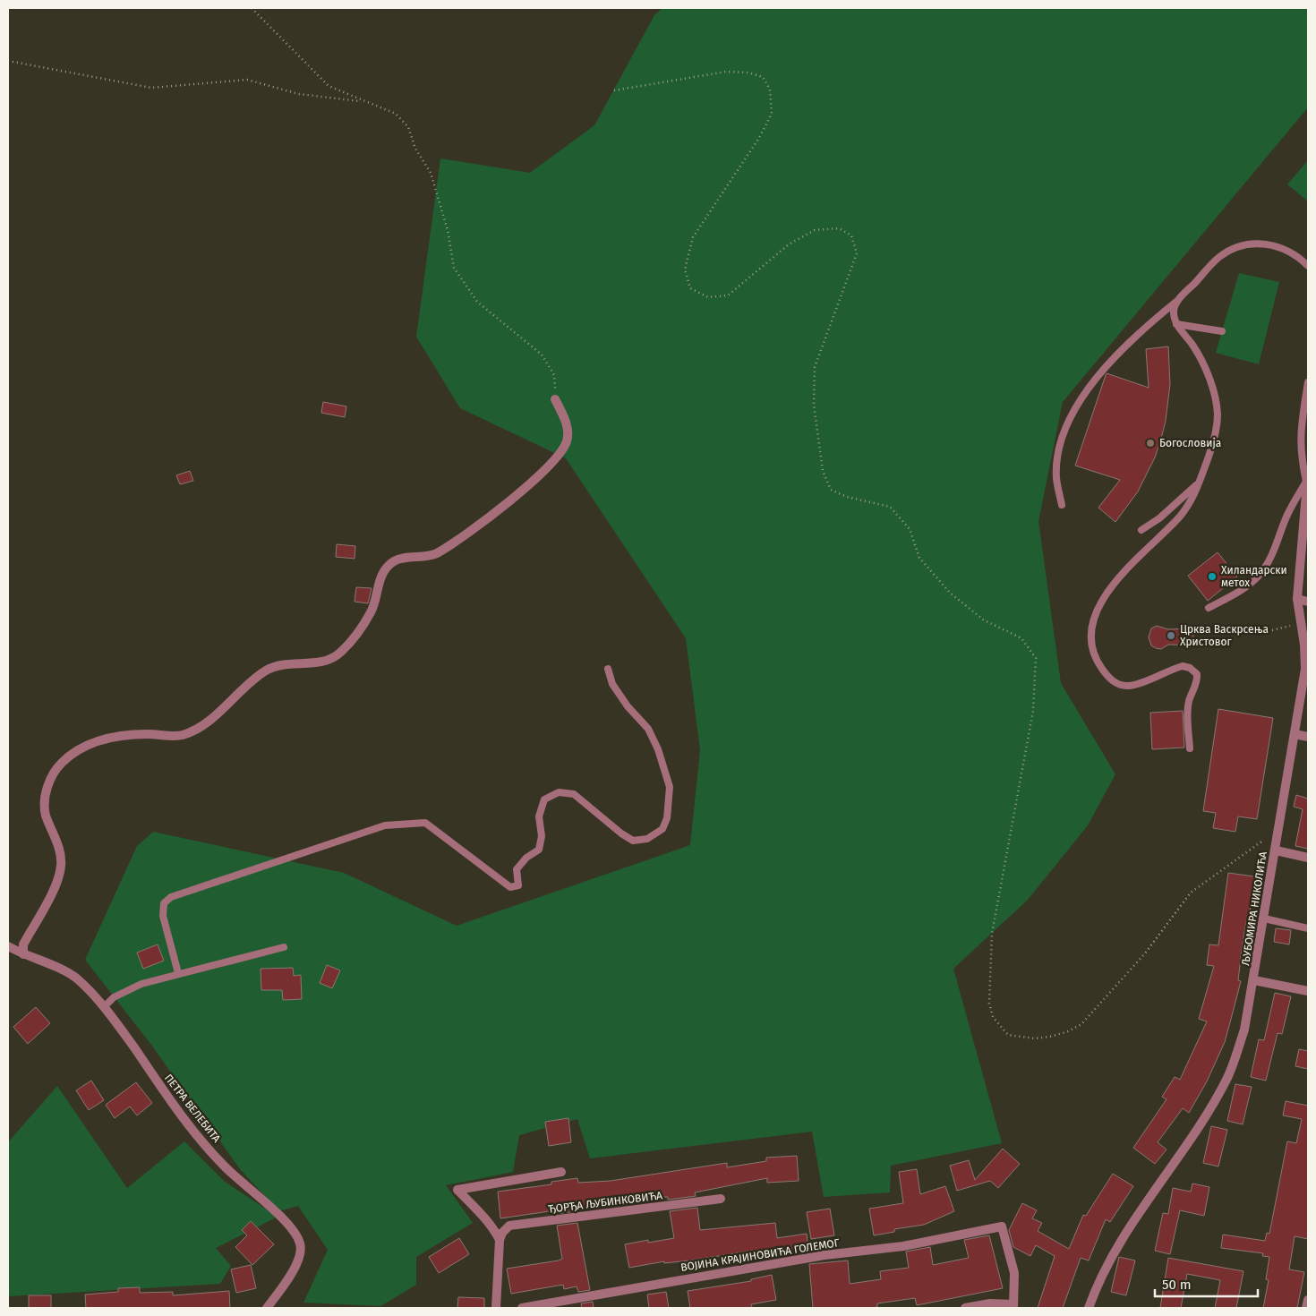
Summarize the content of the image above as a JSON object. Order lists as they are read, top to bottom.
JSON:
{
  "streets": {
    "street": [
      "ЉУБОМИРА НИКОЛИЋА",
      "ПЕТРА ВЕЛЕБИТА",
      "ЂОРЂА ЉУБИНКОВИЋА",
      "ВОЈИНА КРАЈИНОВИЋА ГОЛЕМОГ"
    ]
  },
  "places": ["Богословија", "Хиландарски метох", "Црква Васкрсења Христовог"],
  "scale_bar": "50 m"
}
